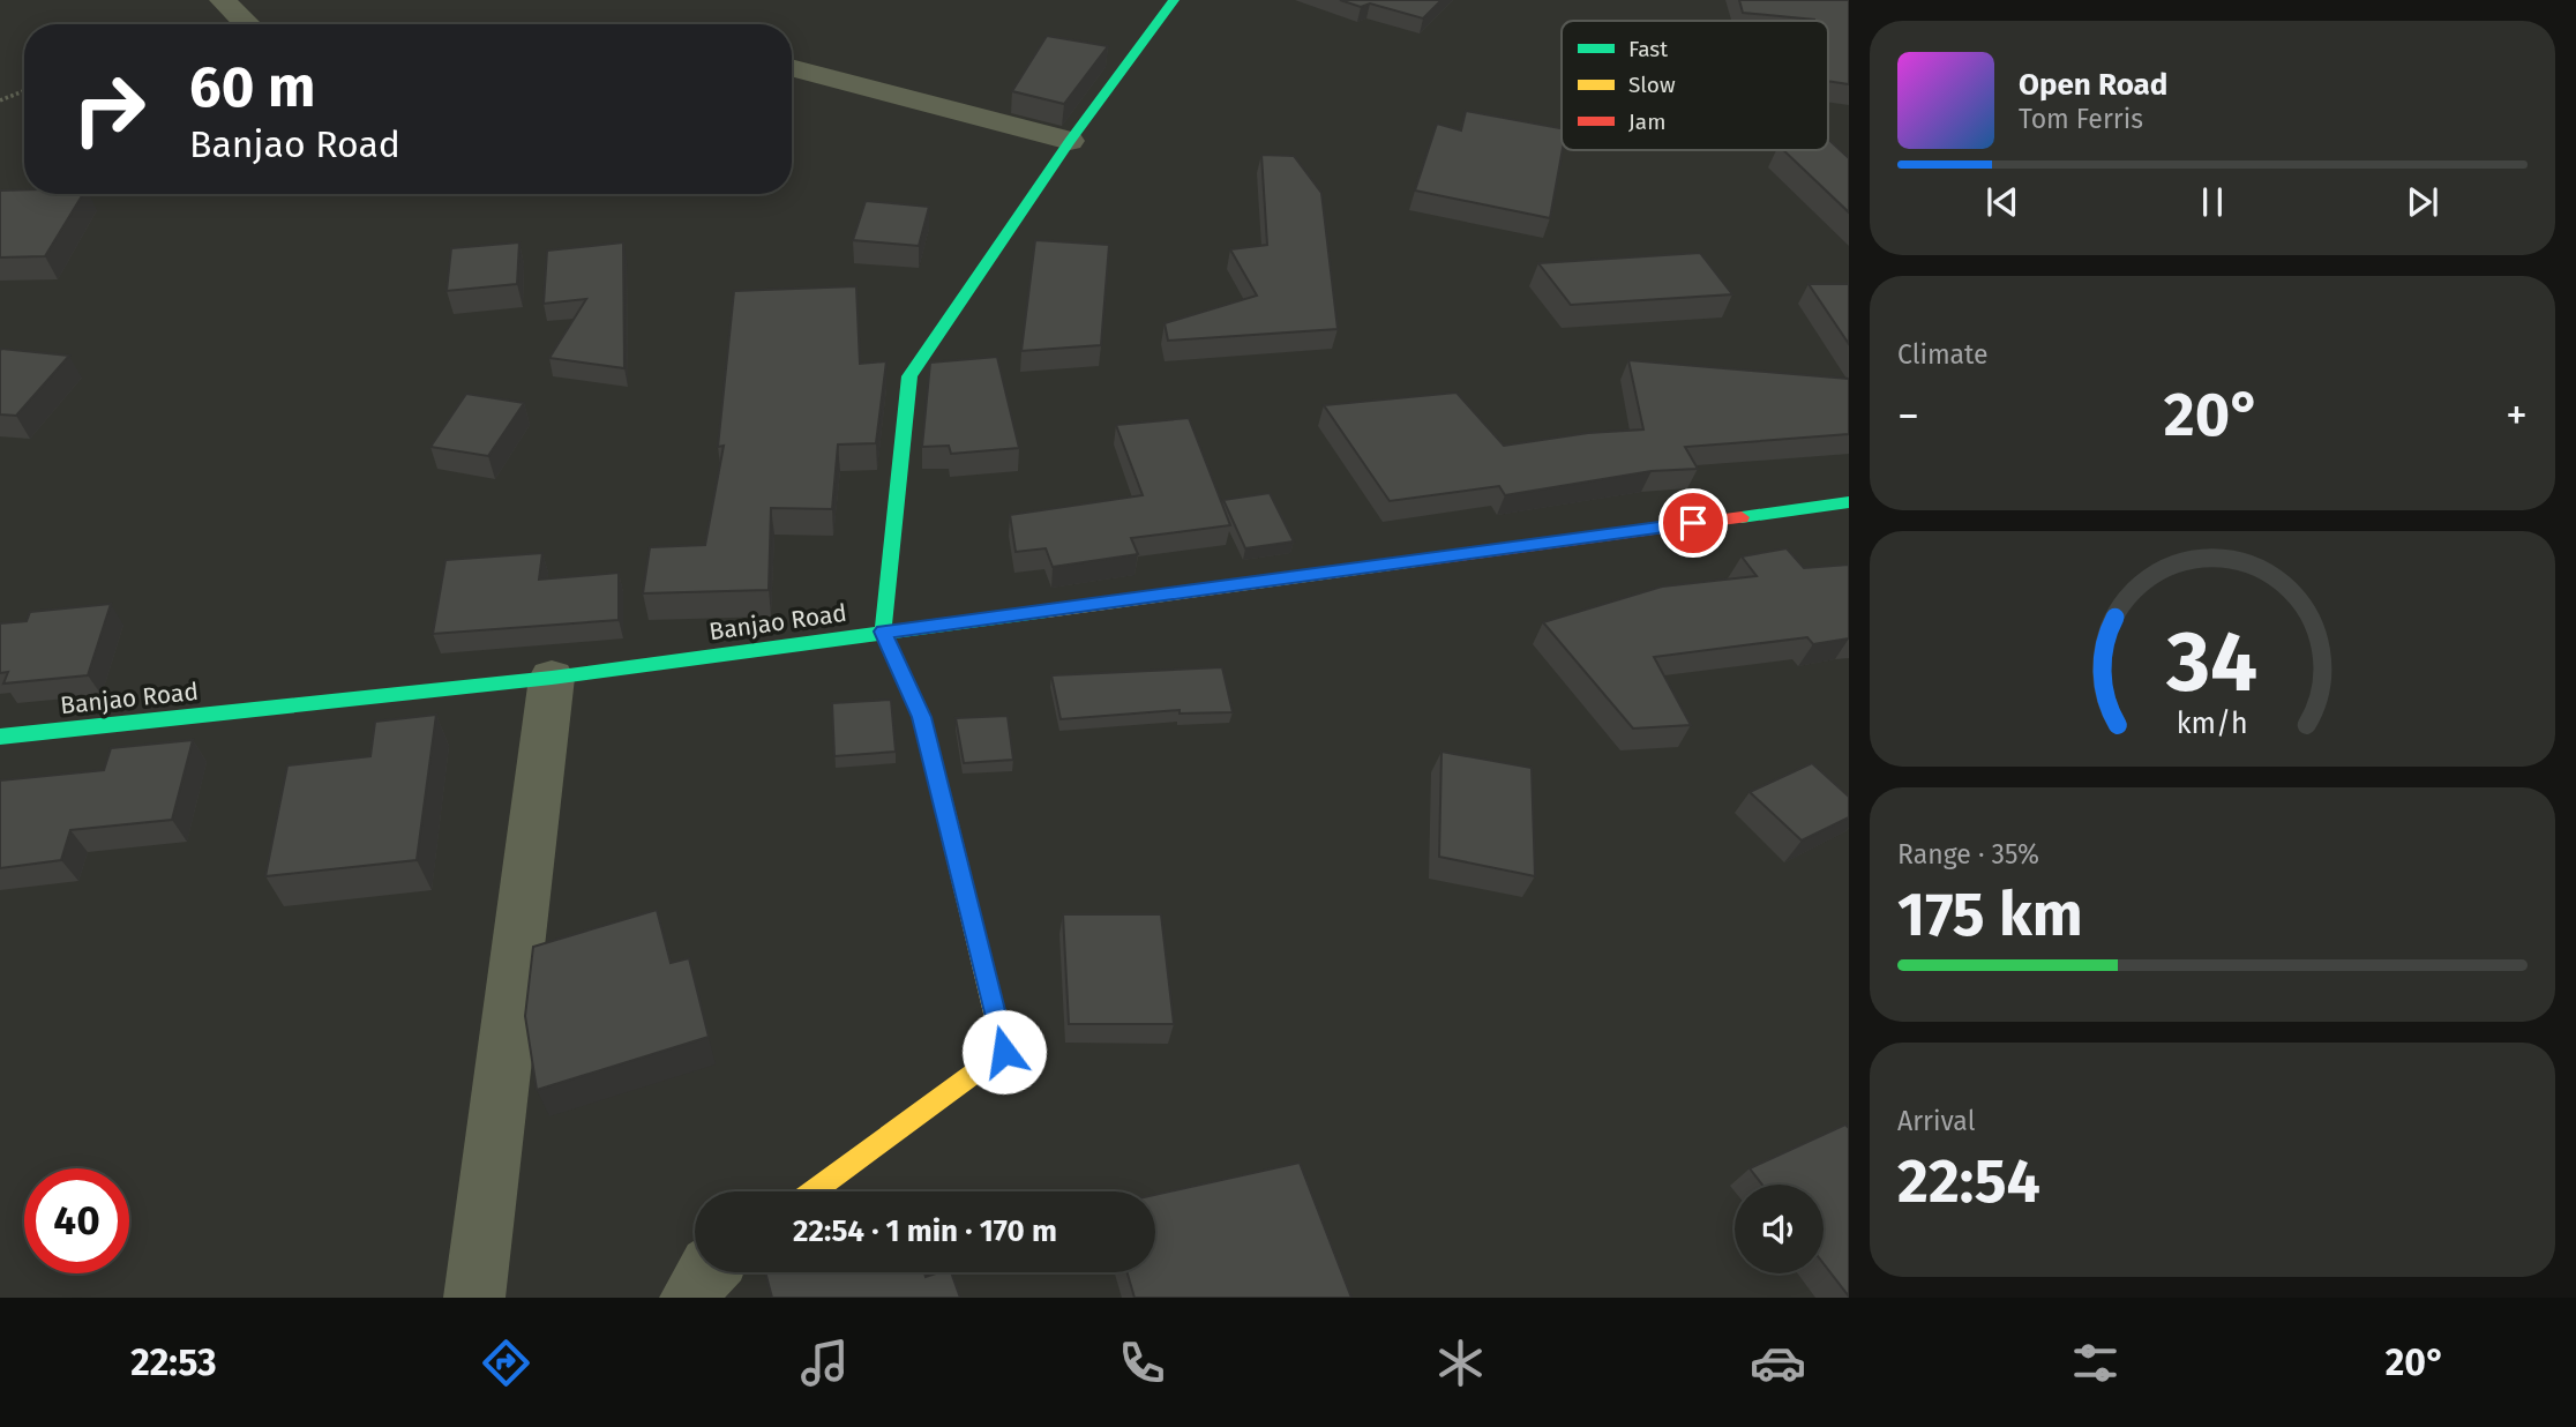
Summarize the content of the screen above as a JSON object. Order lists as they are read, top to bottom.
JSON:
{
  "streets": {
    "street": ["Banjao Road"]
  },
  "legend": ["Fast", "Slow", "Jam"],
  "page": {
    "turn": ["60 m", "Banjao Road"],
    "song": ["Open Road", "Tom Ferris"],
    "tile": [
      "Climate",
      ["Range · 35%", "175 km"],
      ["Arrival", "22:54"]
    ],
    "heat": ["−", "20°", "+"],
    "limit": "40",
    "trip": "22:54 · 1 min · 170 m",
    "tabs": ["22:53", "20°"],
    "gauge": ["34", "km/h"]
  }
}
